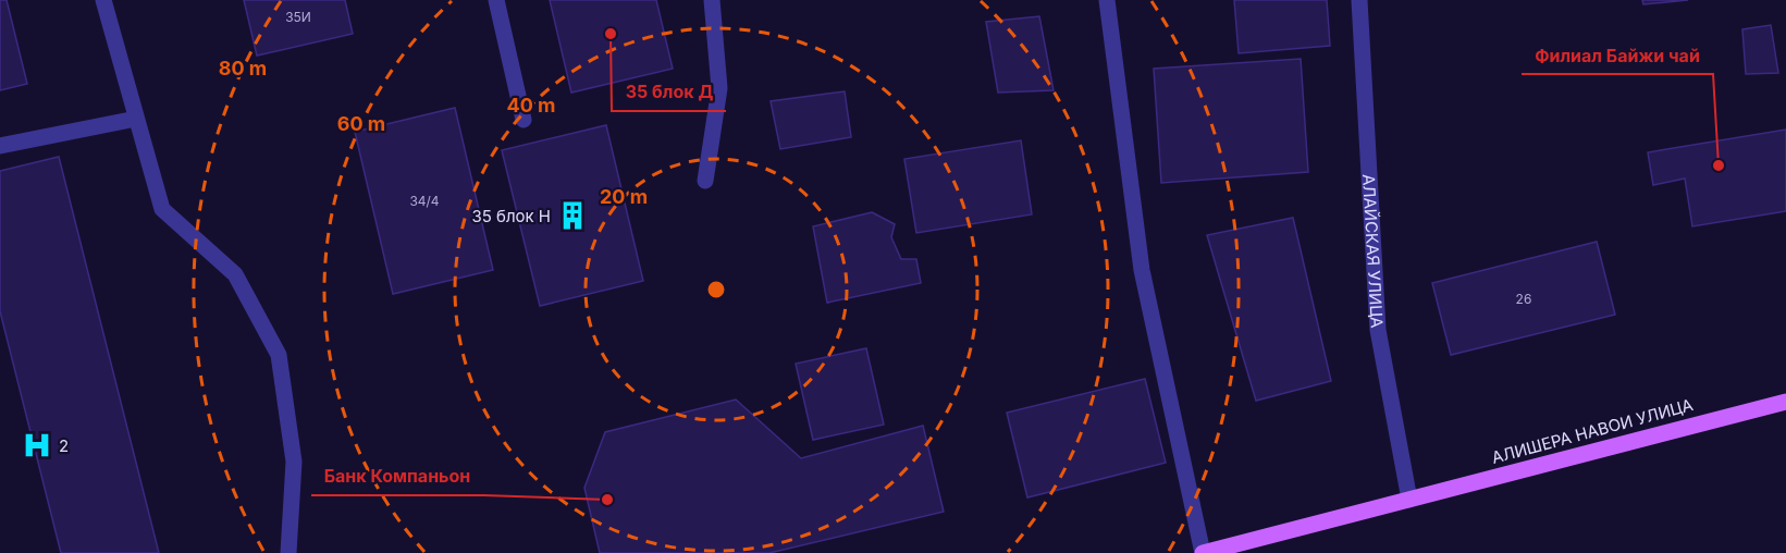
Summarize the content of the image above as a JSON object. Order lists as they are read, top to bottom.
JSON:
{
  "streets": {
    "main road": ["АЛИШЕРА НАВОИ УЛИЦА"],
    "street": ["АЛАЙСКАЯ УЛИЦА"]
  },
  "crossings": [
    ["АЛАЙСКАЯ УЛИЦА", "АЛИШЕРА НАВОИ УЛИЦА"]
  ],
  "places": {
    "other": ["35 блок Д", "Филиал Байжи чай", "Банк Компаньон"],
    "building": ["35 блок Н"],
    "hospital": ["2"]
  },
  "house_numbers": ["35И", "34/4", "26"],
  "rings": [
    "80 m",
    "40 m",
    "60 m",
    "20 m"
  ]
}
